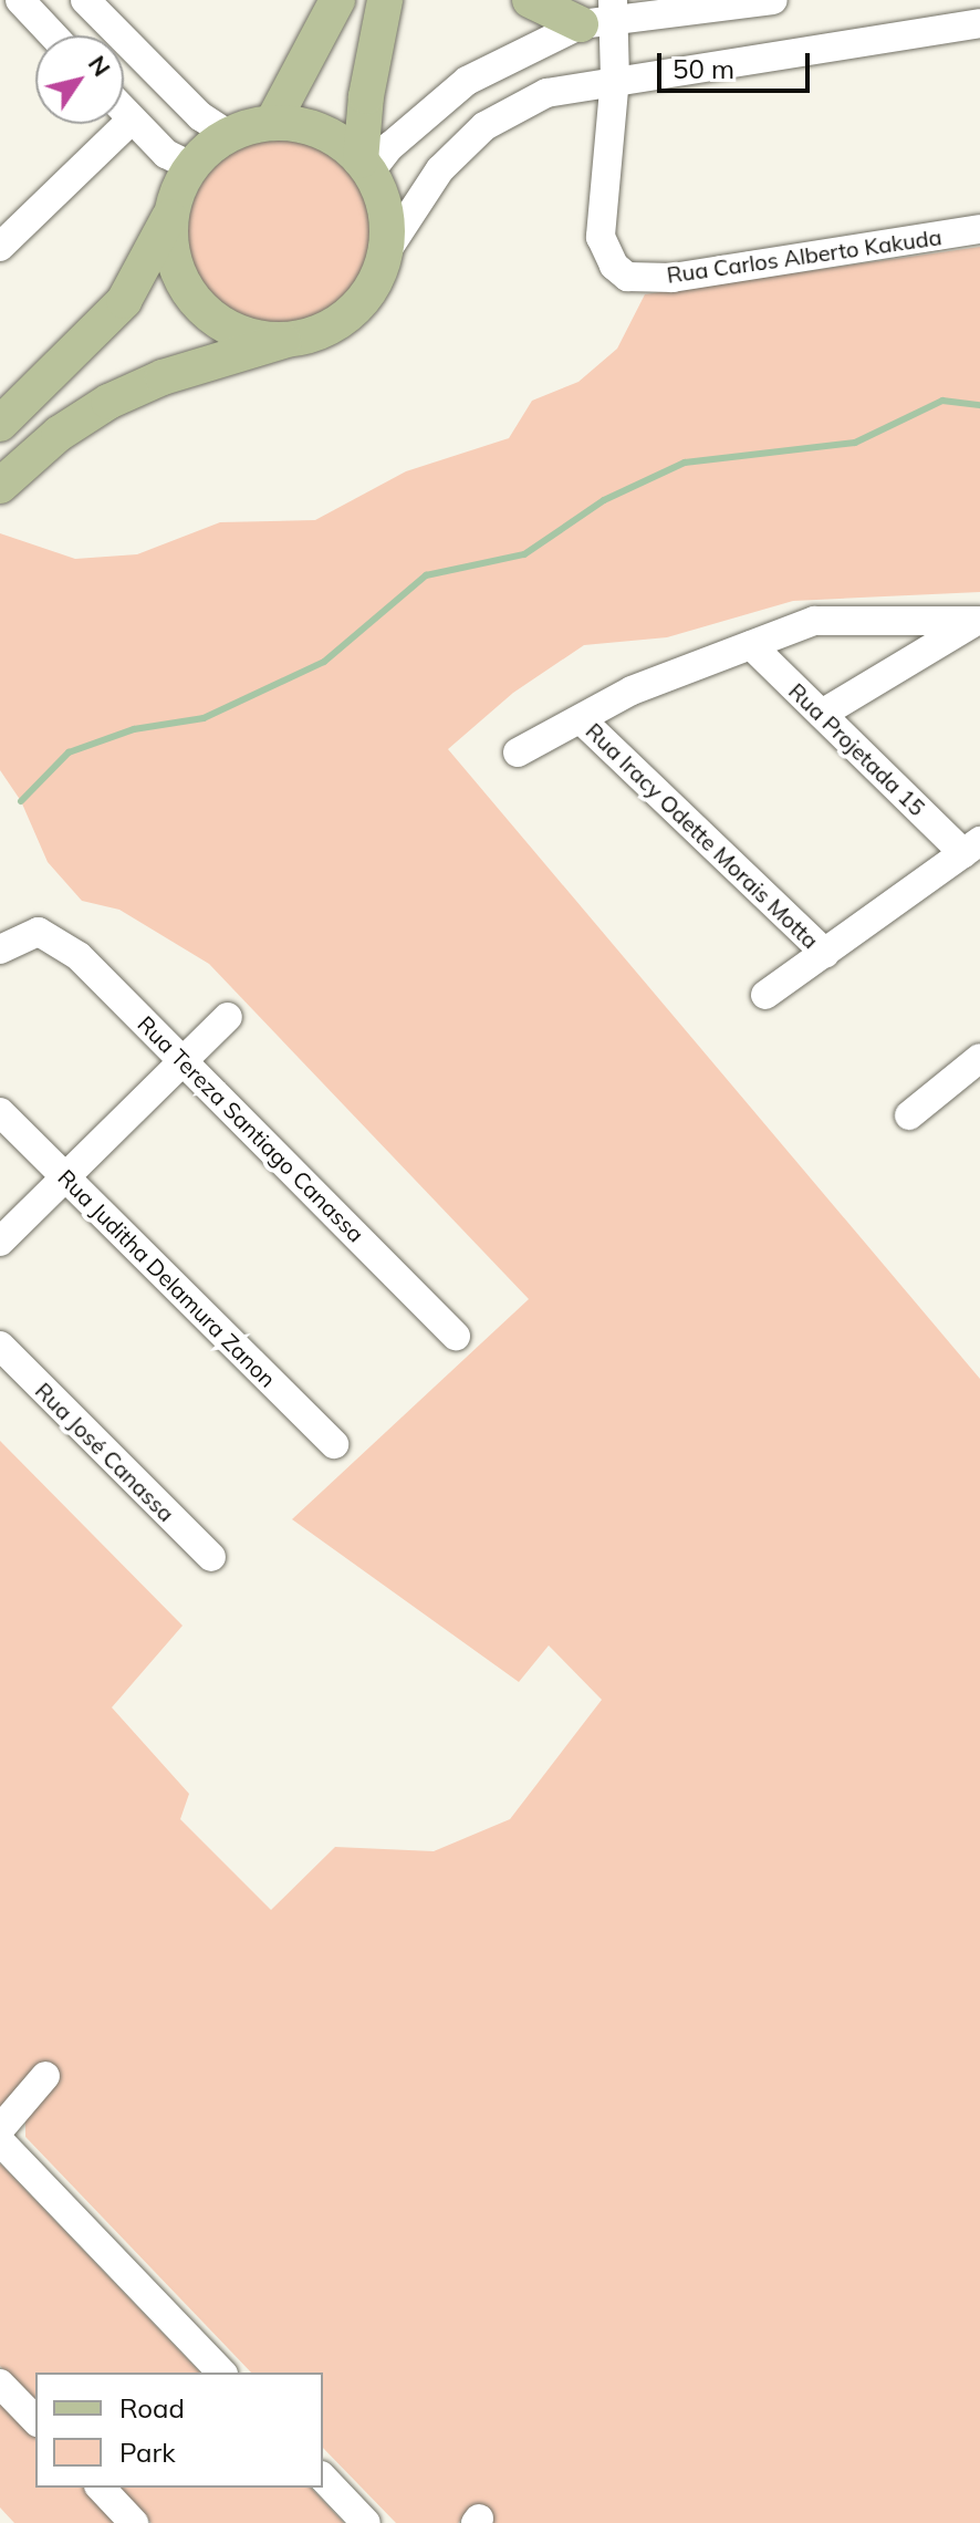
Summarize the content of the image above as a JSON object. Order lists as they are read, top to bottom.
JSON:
{
  "streets": {
    "street": [
      "Rua Carlos Alberto Kakuda",
      "Rua Projetada 15",
      "Rua Iracy Odette Morais Motta",
      "Rua Tereza Santiago Canassa",
      "Rua Juditha Delamura Zanon",
      "Rua José Canassa"
    ]
  },
  "legend": ["Road", "Park"],
  "scale_bar": "50 m",
  "north": "top right"
}
